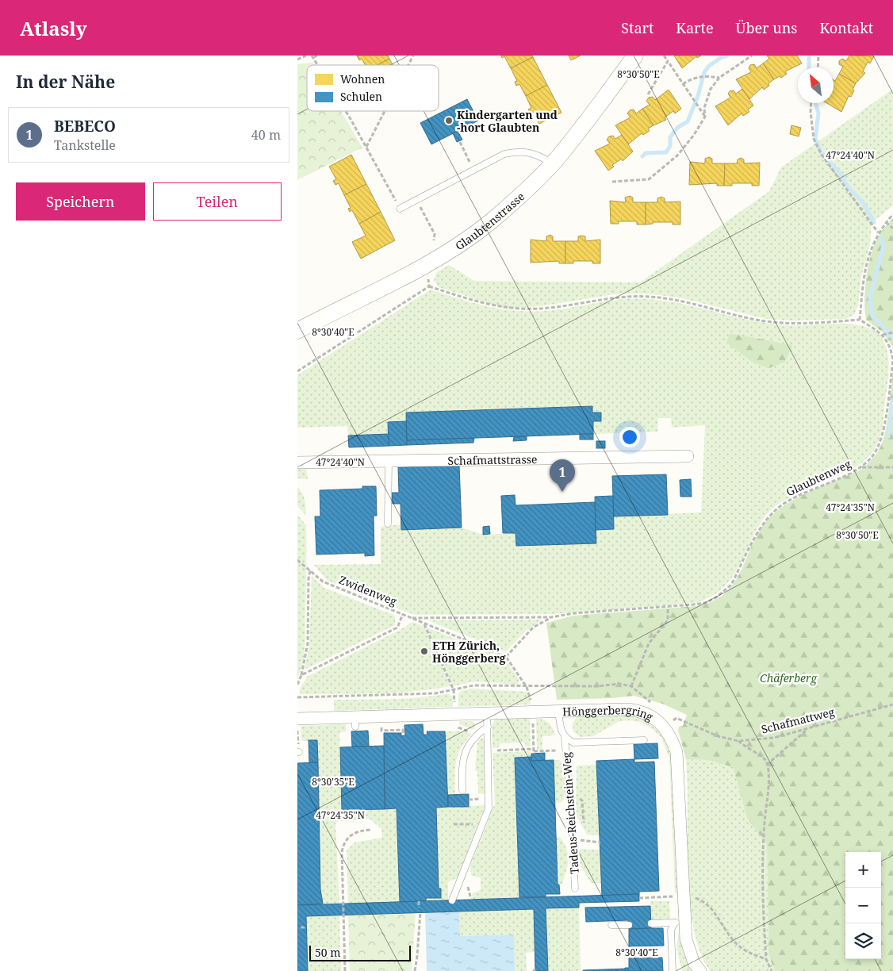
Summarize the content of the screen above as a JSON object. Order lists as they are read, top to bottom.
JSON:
{
  "streets": {
    "street": ["Glaubtenstrasse", "Schafmattstrasse", "Hönggerbergring"],
    "lane": ["Tadeus-Reichstein-Weg"],
    "path": ["Glaubtenweg", "Zwidenweg", "Schafmattweg"]
  },
  "crossings": [
    ["Hönggerbergring", "Schafmattweg"],
    ["Hönggerbergring", "Tadeus-Reichstein-Weg"]
  ],
  "parks": ["Chäferberg"],
  "places": ["Kindergarten und -hort Glaubten", "ETH Zürich, Hönggerberg"],
  "legend": ["Wohnen", "Schulen"],
  "scale_bar": "50 m",
  "north": "top left",
  "page": {
    "header": "Atlasly",
    "nav": [
      "Start",
      "Karte",
      "Über uns",
      "Kontakt"
    ],
    "heading": "In der Nähe",
    "list": [
      {
        "mark": "1",
        "name": "BEBECO",
        "note": "Tankstelle",
        "value": "40 m"
      }
    ],
    "buttons": ["Speichern", "Teilen"],
    "pins": "1",
    "map_buttons": ["+", "−"],
    "scale": "50 m"
  },
  "coordinates": [
    "8°30'50\"E",
    "47°24'40\"N",
    "8°30'40\"E",
    "47°24'35\"N",
    "8°30'35\"E"
  ]
}
